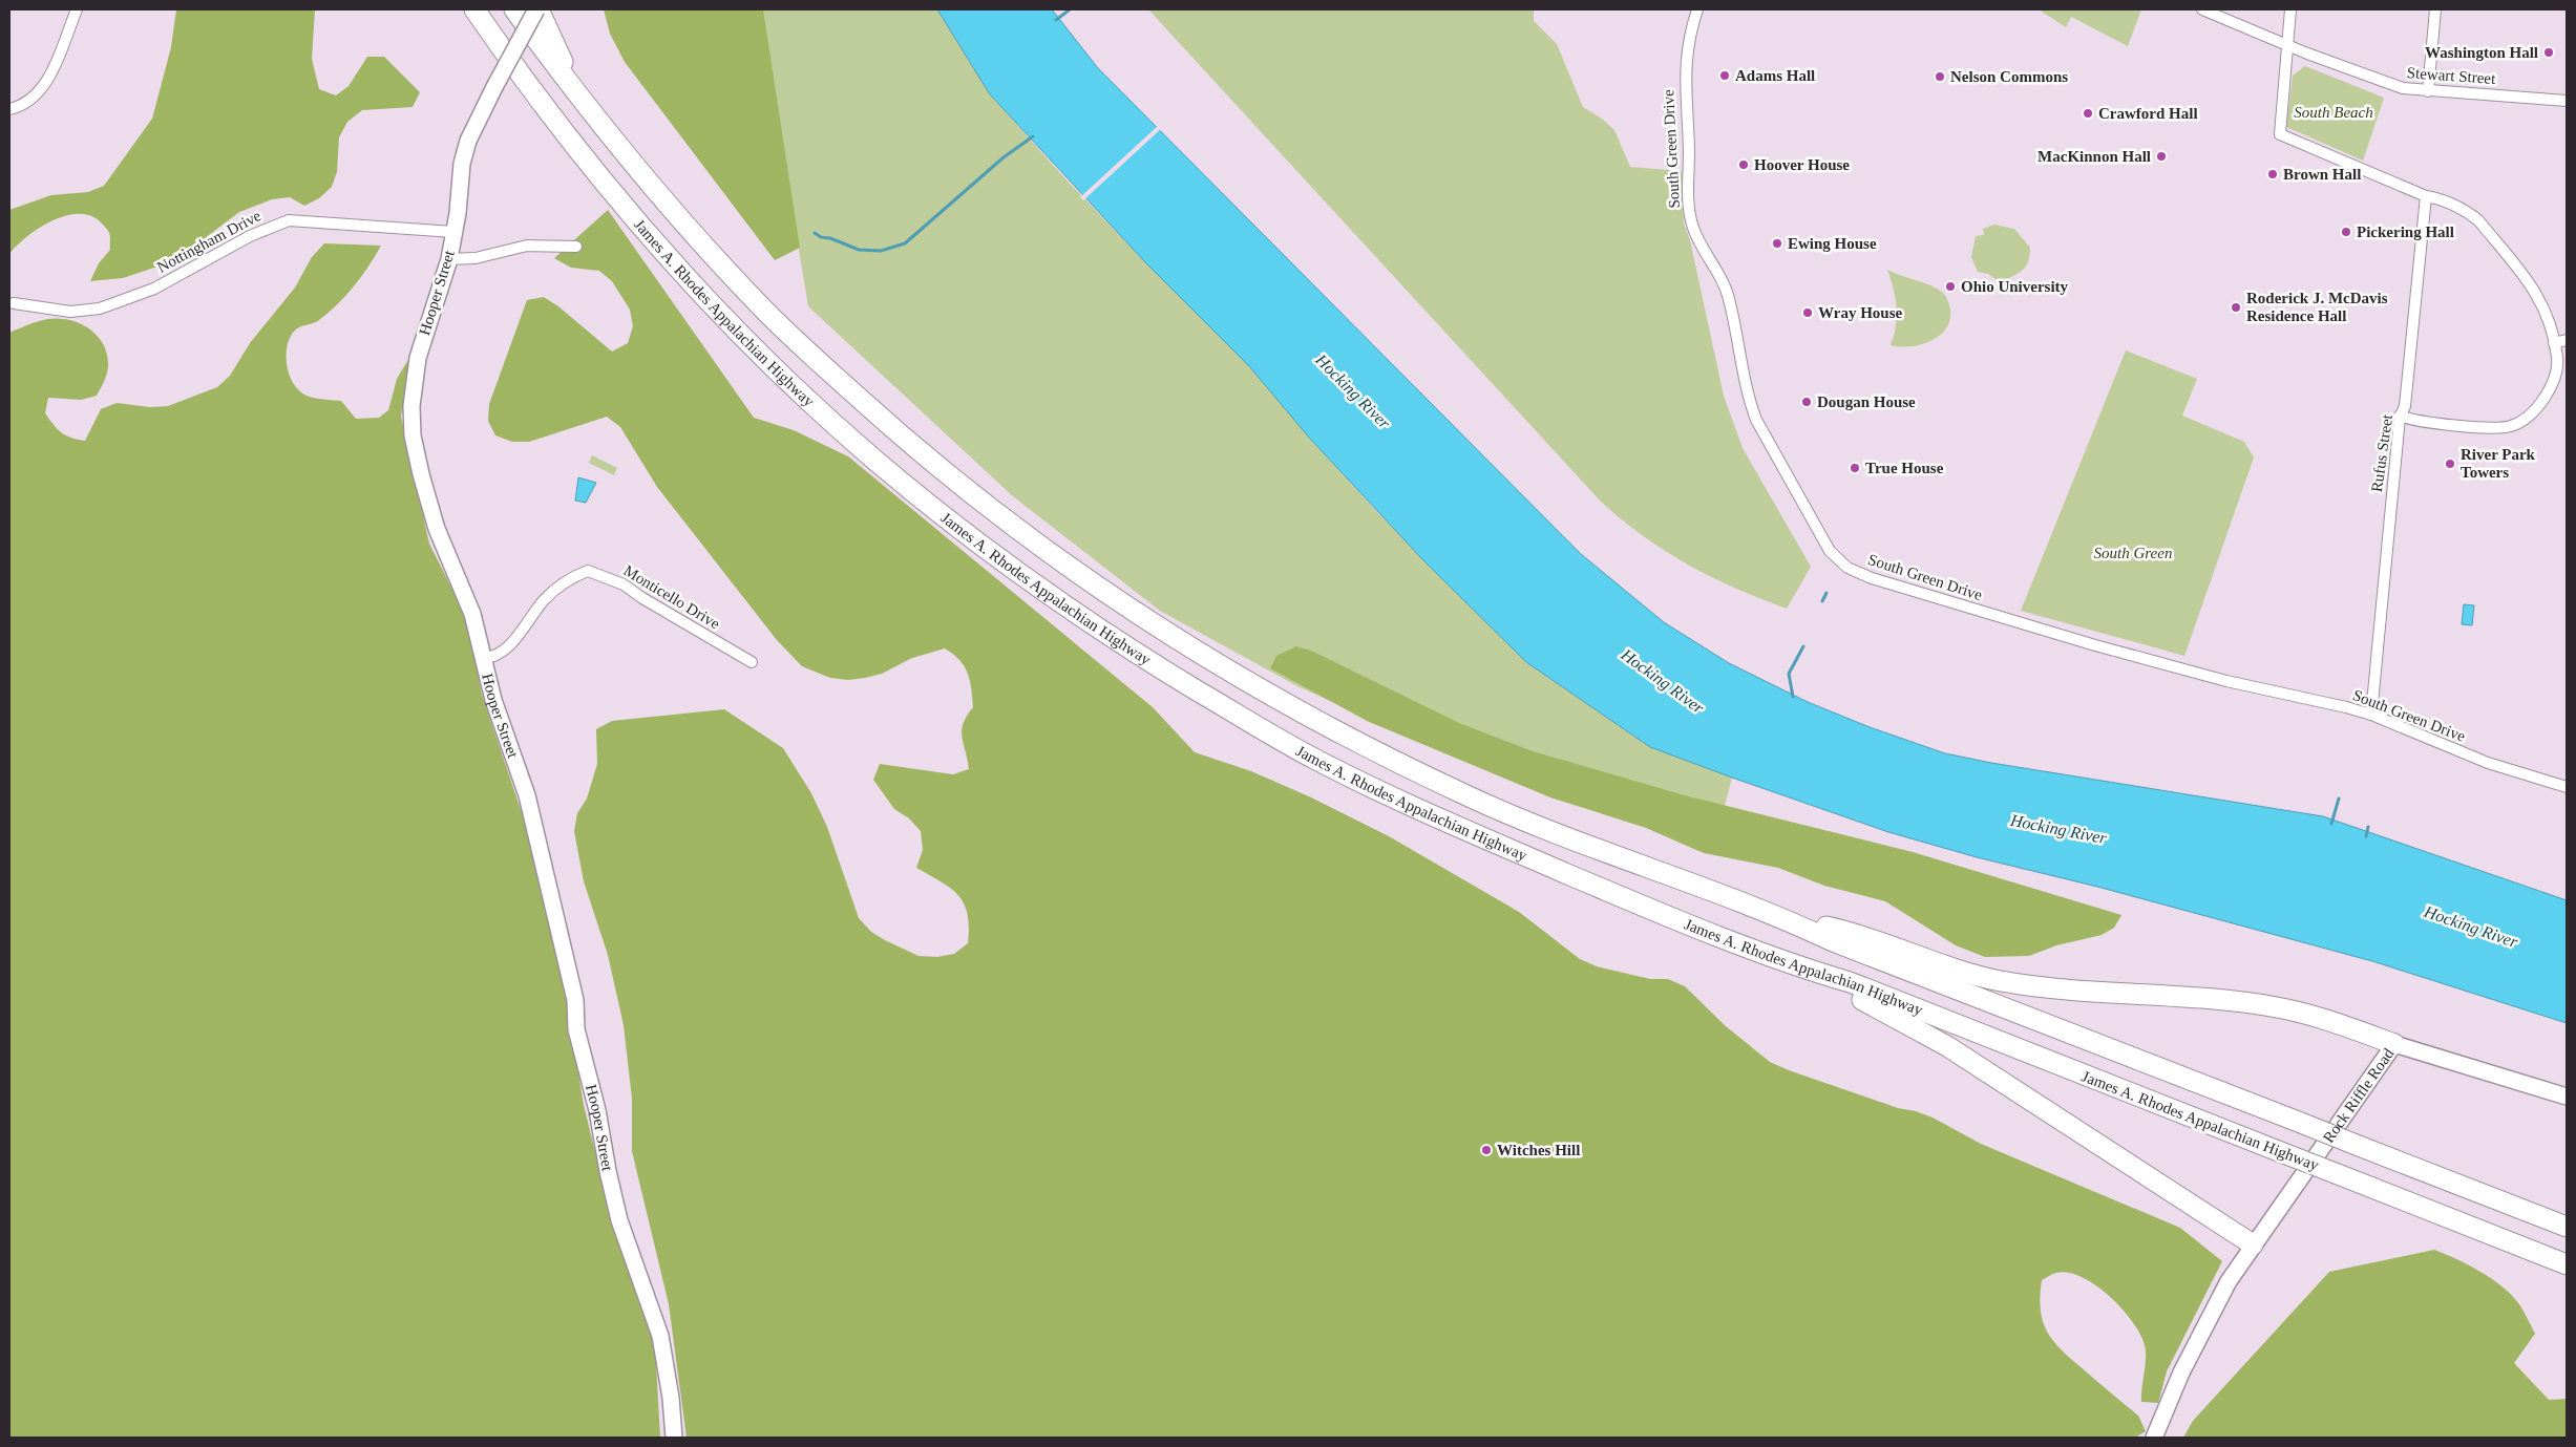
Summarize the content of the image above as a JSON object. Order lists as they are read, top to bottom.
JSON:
{
  "streets": {
    "highway": ["James A. Rhodes Appalachian Highway"],
    "street": [
      "Stewart Street",
      "South Green Drive",
      "Nottingham Drive",
      "Hooper Street",
      "Rufus Street",
      "Monticello Drive",
      "Rock Riffle Road"
    ]
  },
  "crossings": [
    ["South Green Drive", "Rufus Street"],
    ["Nottingham Drive", "Hooper Street"],
    ["Hooper Street", "Monticello Drive"]
  ],
  "water": ["Hocking River"],
  "parks": ["South Beach", "South Green"],
  "places": [
    "Washington Hall",
    "Adams Hall",
    "Nelson Commons",
    "Crawford Hall",
    "MacKinnon Hall",
    "Hoover House",
    "Brown Hall",
    "Pickering Hall",
    "Ewing House",
    "Ohio University",
    "Roderick J. McDavis Residence Hall",
    "Wray House",
    "Dougan House",
    "River Park Towers",
    "True House",
    "Witches Hill"
  ]
}
